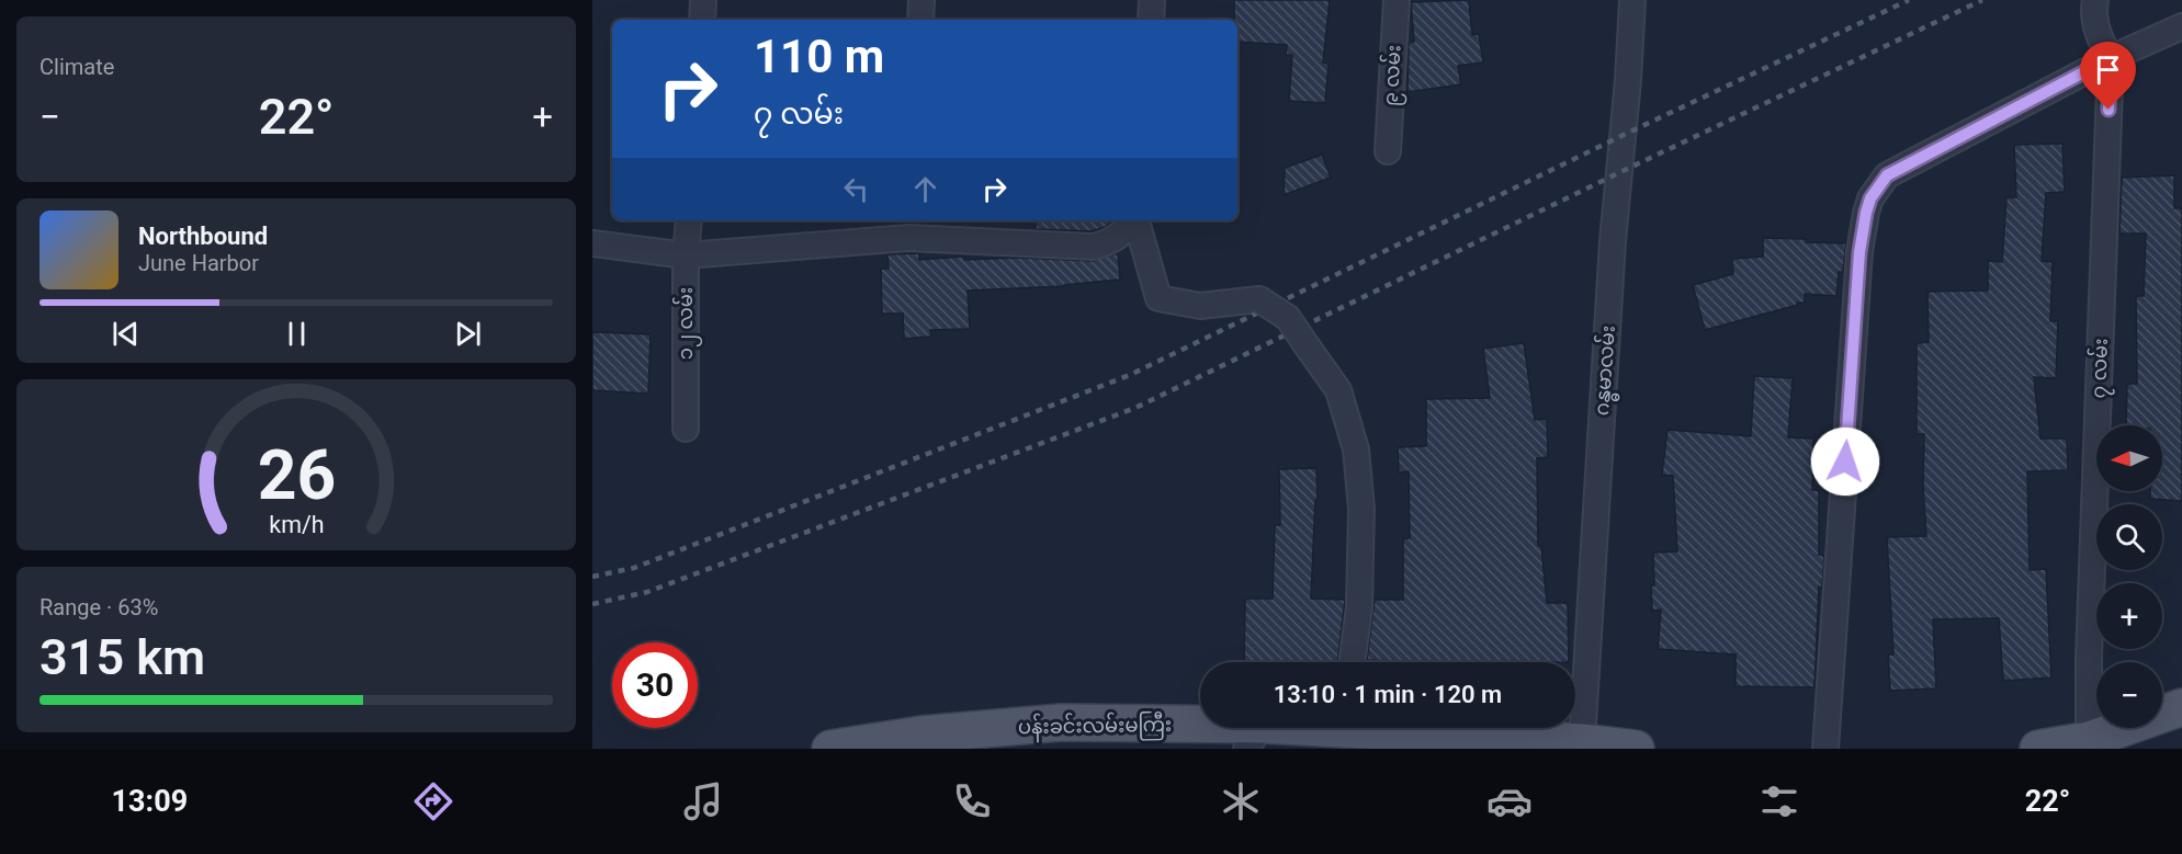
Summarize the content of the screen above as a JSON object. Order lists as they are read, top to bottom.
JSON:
{
  "streets": {
    "main road": ["ပန်းခင်းလမ်းမကြီး"],
    "street": [
      "၉ လမ်း",
      "၁၂ လမ်း",
      "၇ လမ်း",
      "ဂန္ဓမာလမ်း"
    ]
  },
  "crossings": [
    ["ဂန္ဓမာလမ်း", "ပန်းခင်းလမ်းမကြီး"]
  ],
  "north": "left",
  "page": {
    "tile": [
      "Climate",
      ["Range · 63%", "315 km"]
    ],
    "turn": ["110 m", "၇ လမ်း"],
    "heat": ["−", "22°", "+"],
    "song": ["Northbound", "June Harbor"],
    "map_buttons": ["+", "−"],
    "limit": "30",
    "trip": "13:10 · 1 min · 120 m",
    "tabs": ["13:09", "22°"],
    "gauge": ["26", "km/h"]
  }
}
